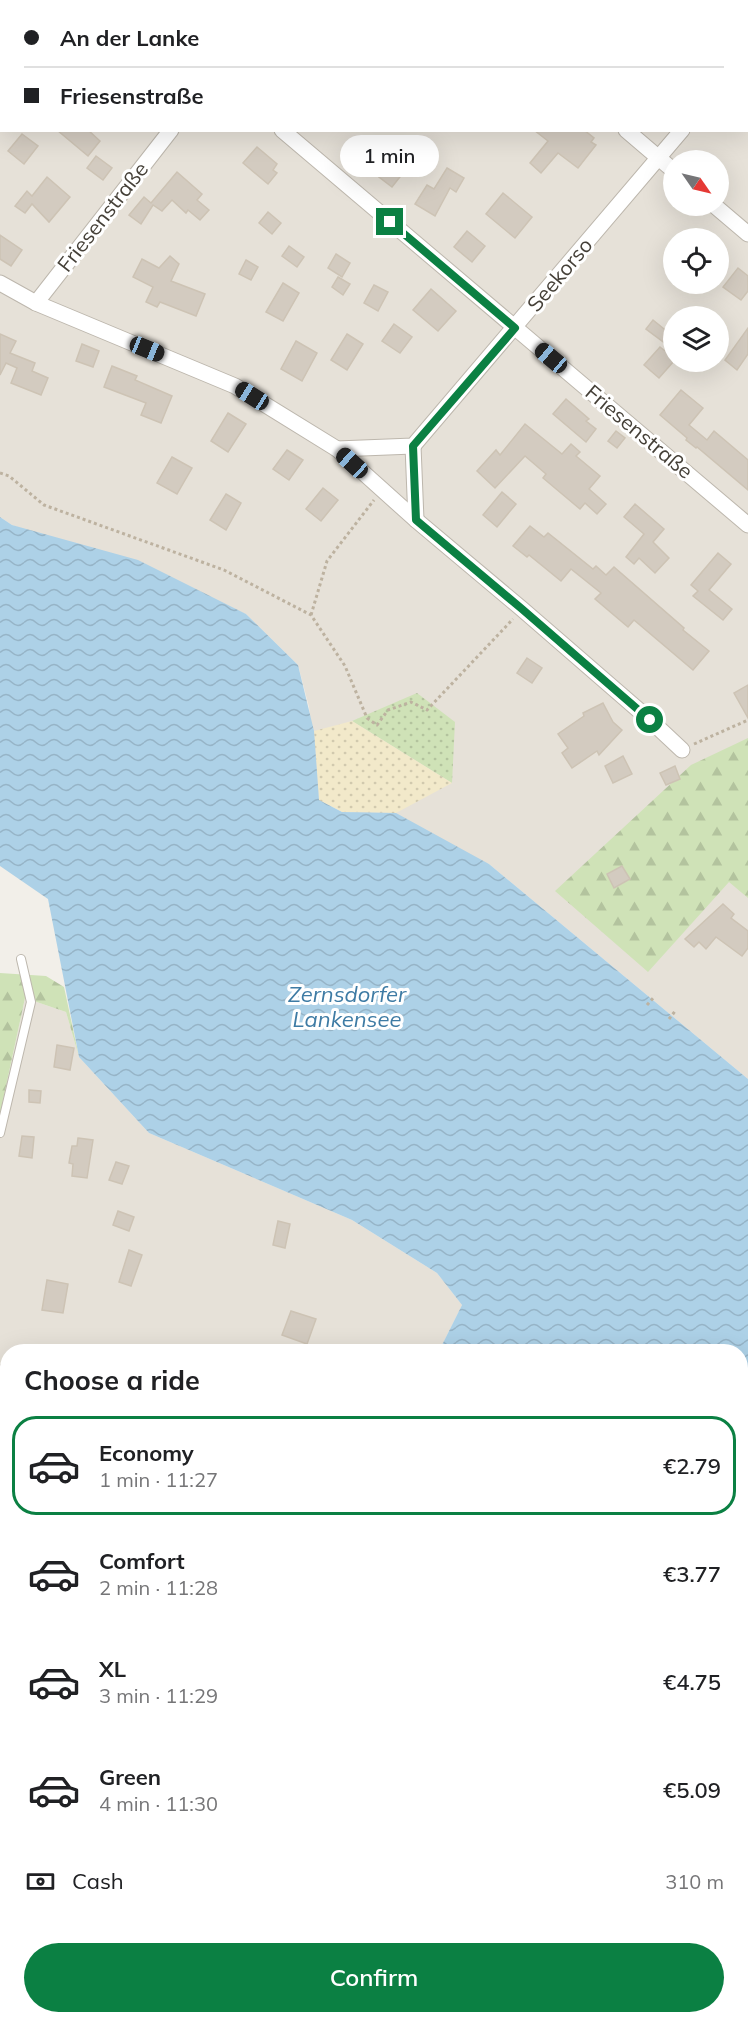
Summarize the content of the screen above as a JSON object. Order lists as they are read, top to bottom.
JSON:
{
  "streets": {
    "street": ["Friesenstraße", "Seekorso"]
  },
  "crossings": [
    ["Friesenstraße", "Seekorso"]
  ],
  "water": ["Zernsdorfer Lankensee"],
  "north": "bottom right",
  "page": {
    "banner": ["An der Lanke", "Friesenstraße"],
    "bubble": "1 min",
    "heading": "Choose a ride",
    "list": [
      {
        "name": "Economy",
        "note": "1 min · 11:27",
        "value": "€2.79"
      },
      {
        "name": "Comfort",
        "note": "2 min · 11:28",
        "value": "€3.77"
      },
      {
        "name": "XL",
        "note": "3 min · 11:29",
        "value": "€4.75"
      },
      {
        "name": "Green",
        "note": "4 min · 11:30",
        "value": "€5.09"
      }
    ],
    "pay": ["Cash", "310 m"],
    "buttons": "Confirm"
  }
}
